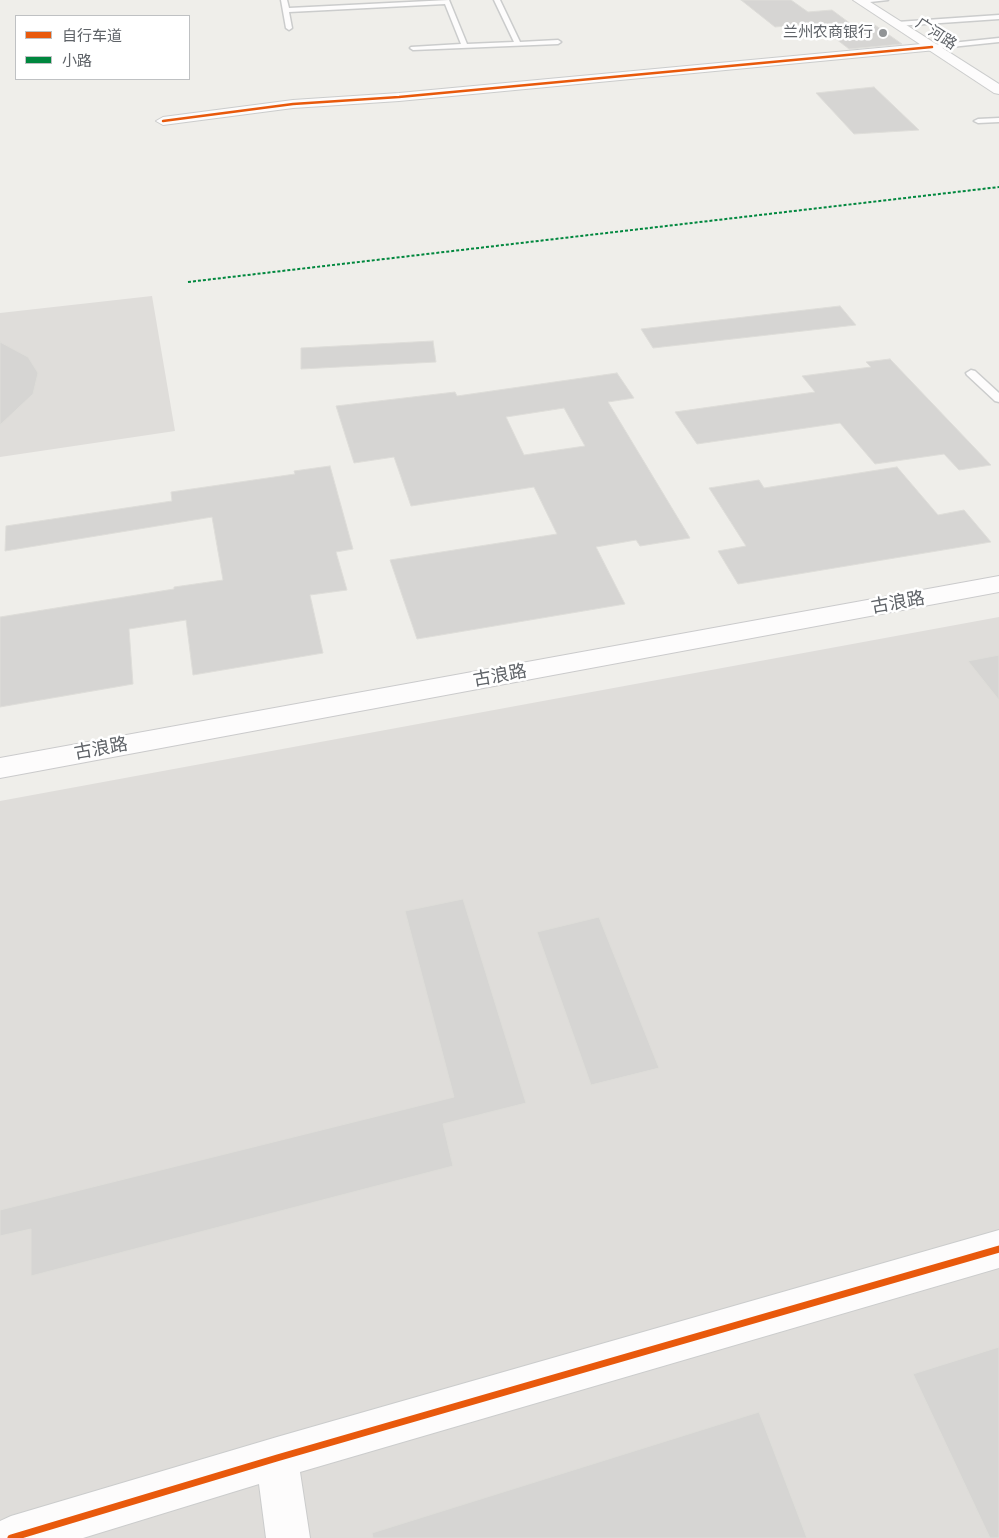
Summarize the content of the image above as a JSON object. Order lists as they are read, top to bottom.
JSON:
{
  "streets": {
    "street": ["广河路", "古浪路"]
  },
  "places": ["兰州农商银行"],
  "legend": ["自行车道", "小路"]
}
